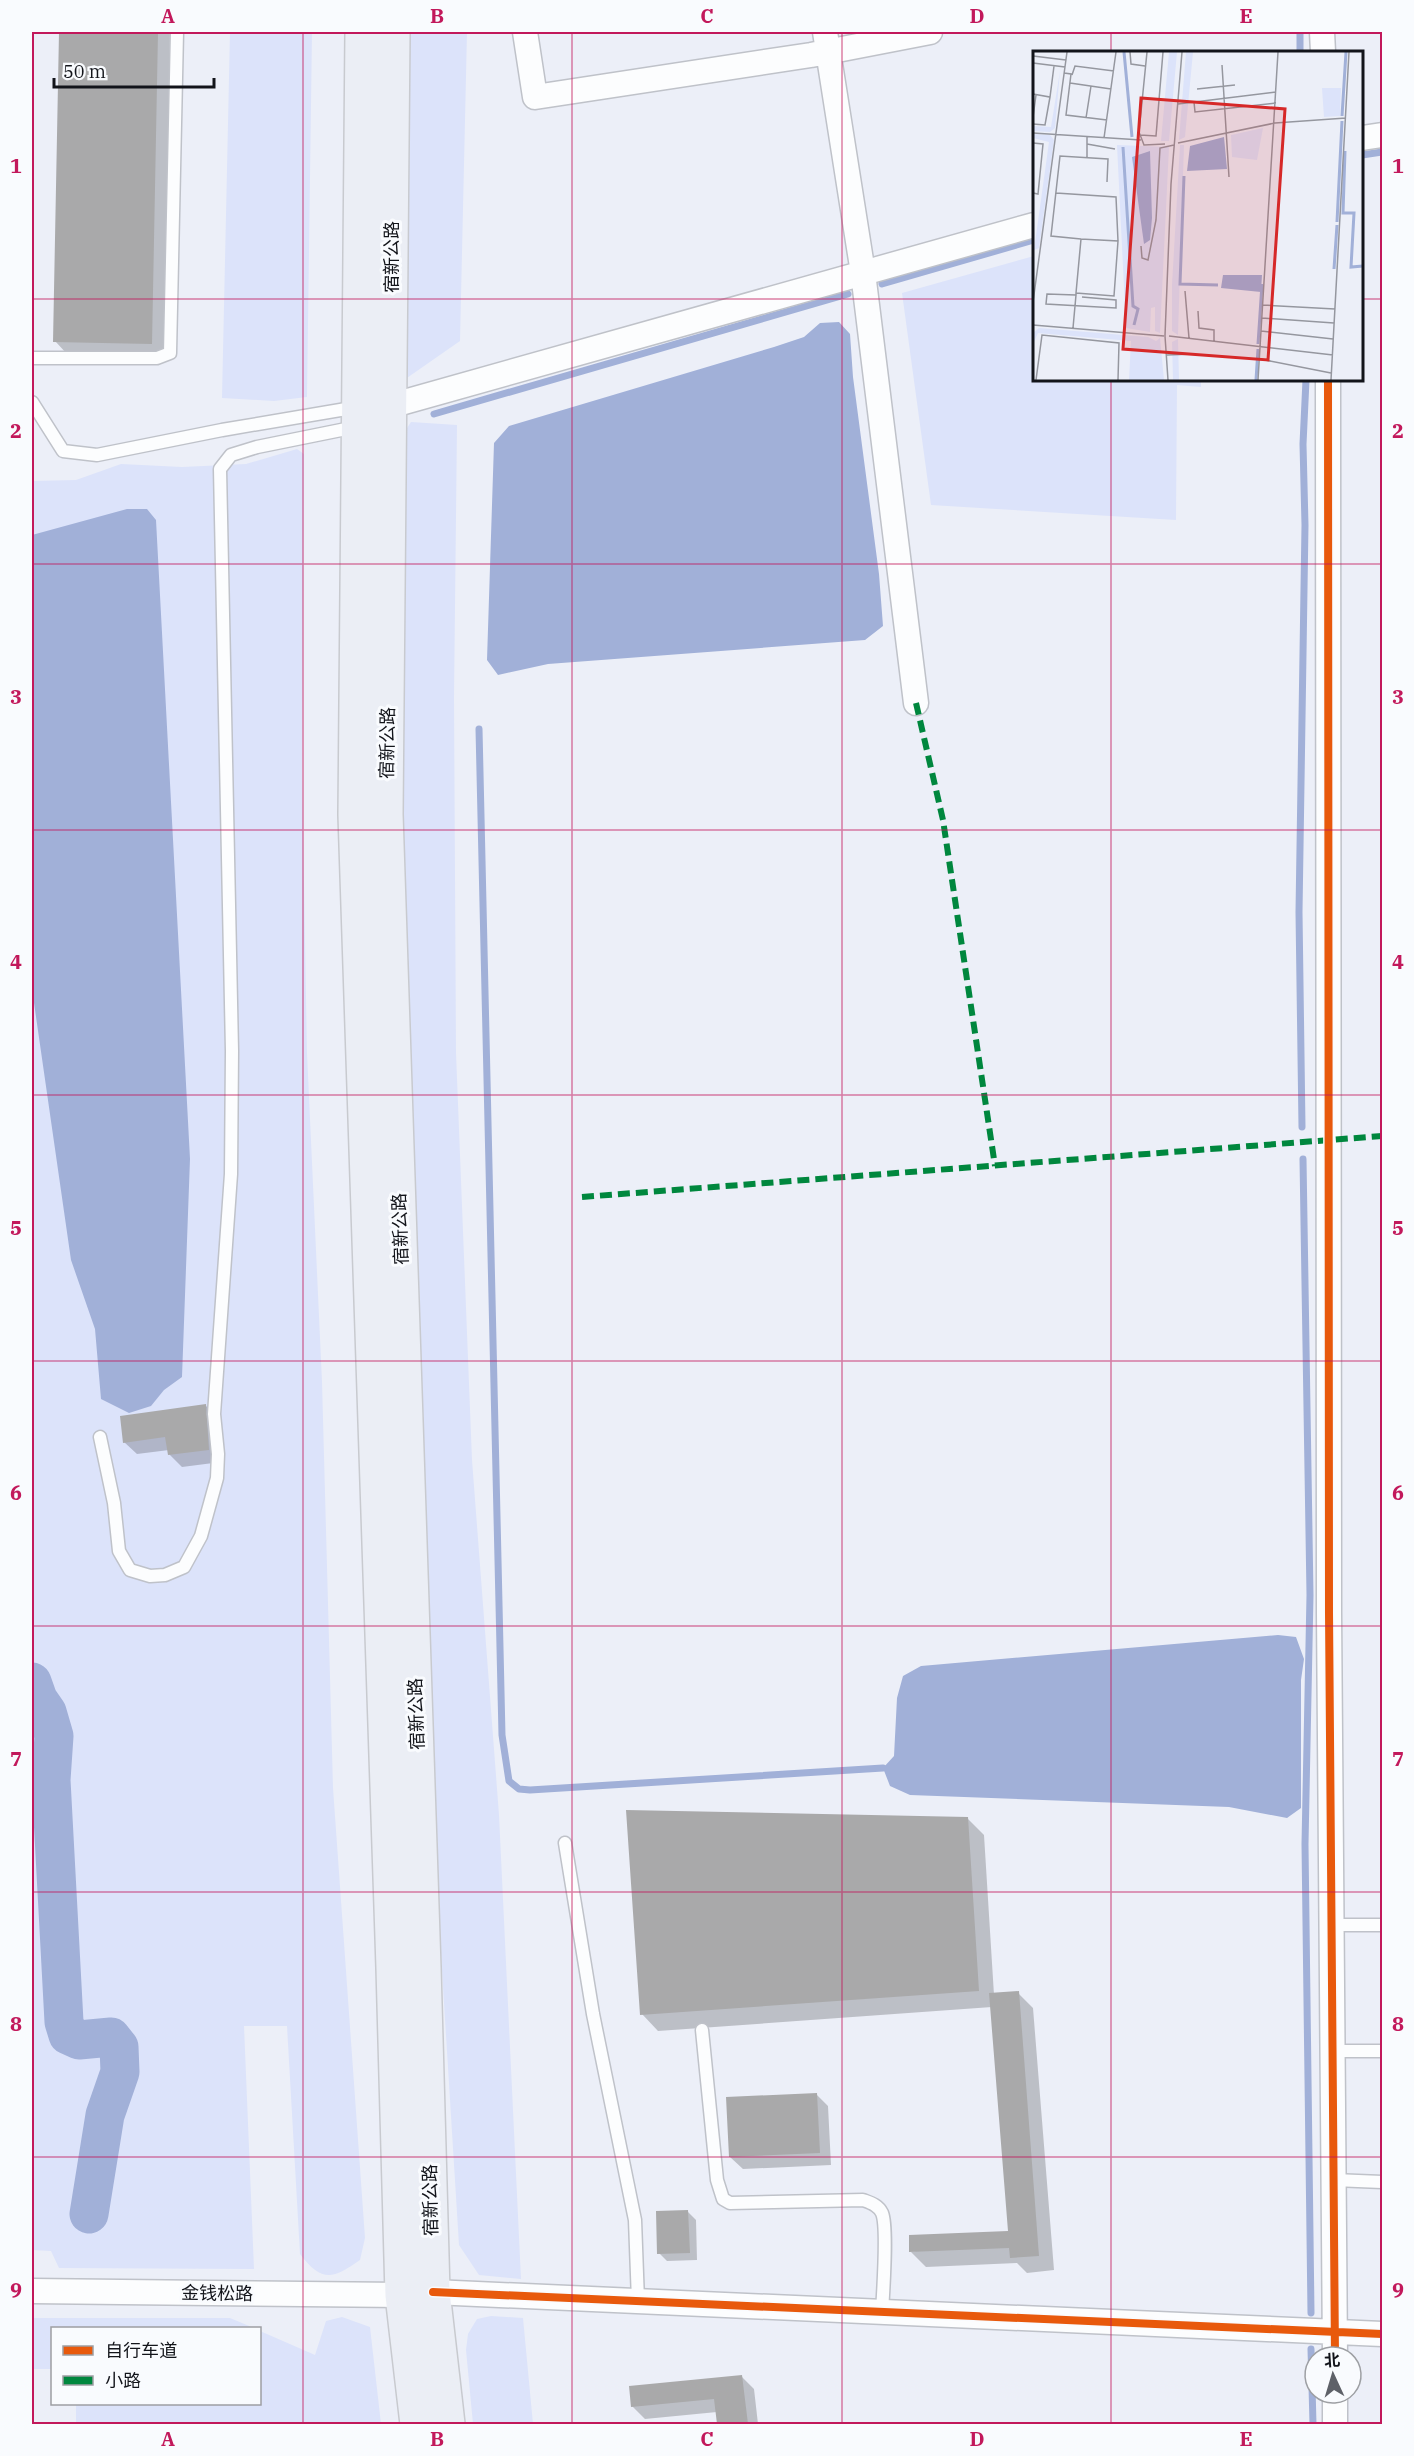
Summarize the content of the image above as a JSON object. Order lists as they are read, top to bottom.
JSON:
{
  "streets": {
    "highway": ["宿新公路"],
    "street": ["金钱松路"]
  },
  "crossings": [
    ["宿新公路", "金钱松路"]
  ],
  "legend": ["自行车道", "小路"],
  "scale_bar": "50 m",
  "north": "top",
  "grid": {
    "columns": [
      "A",
      "B",
      "C",
      "D",
      "E"
    ],
    "rows": [
      "1",
      "2",
      "3",
      "4",
      "5",
      "6",
      "7",
      "8",
      "9"
    ]
  }
}
